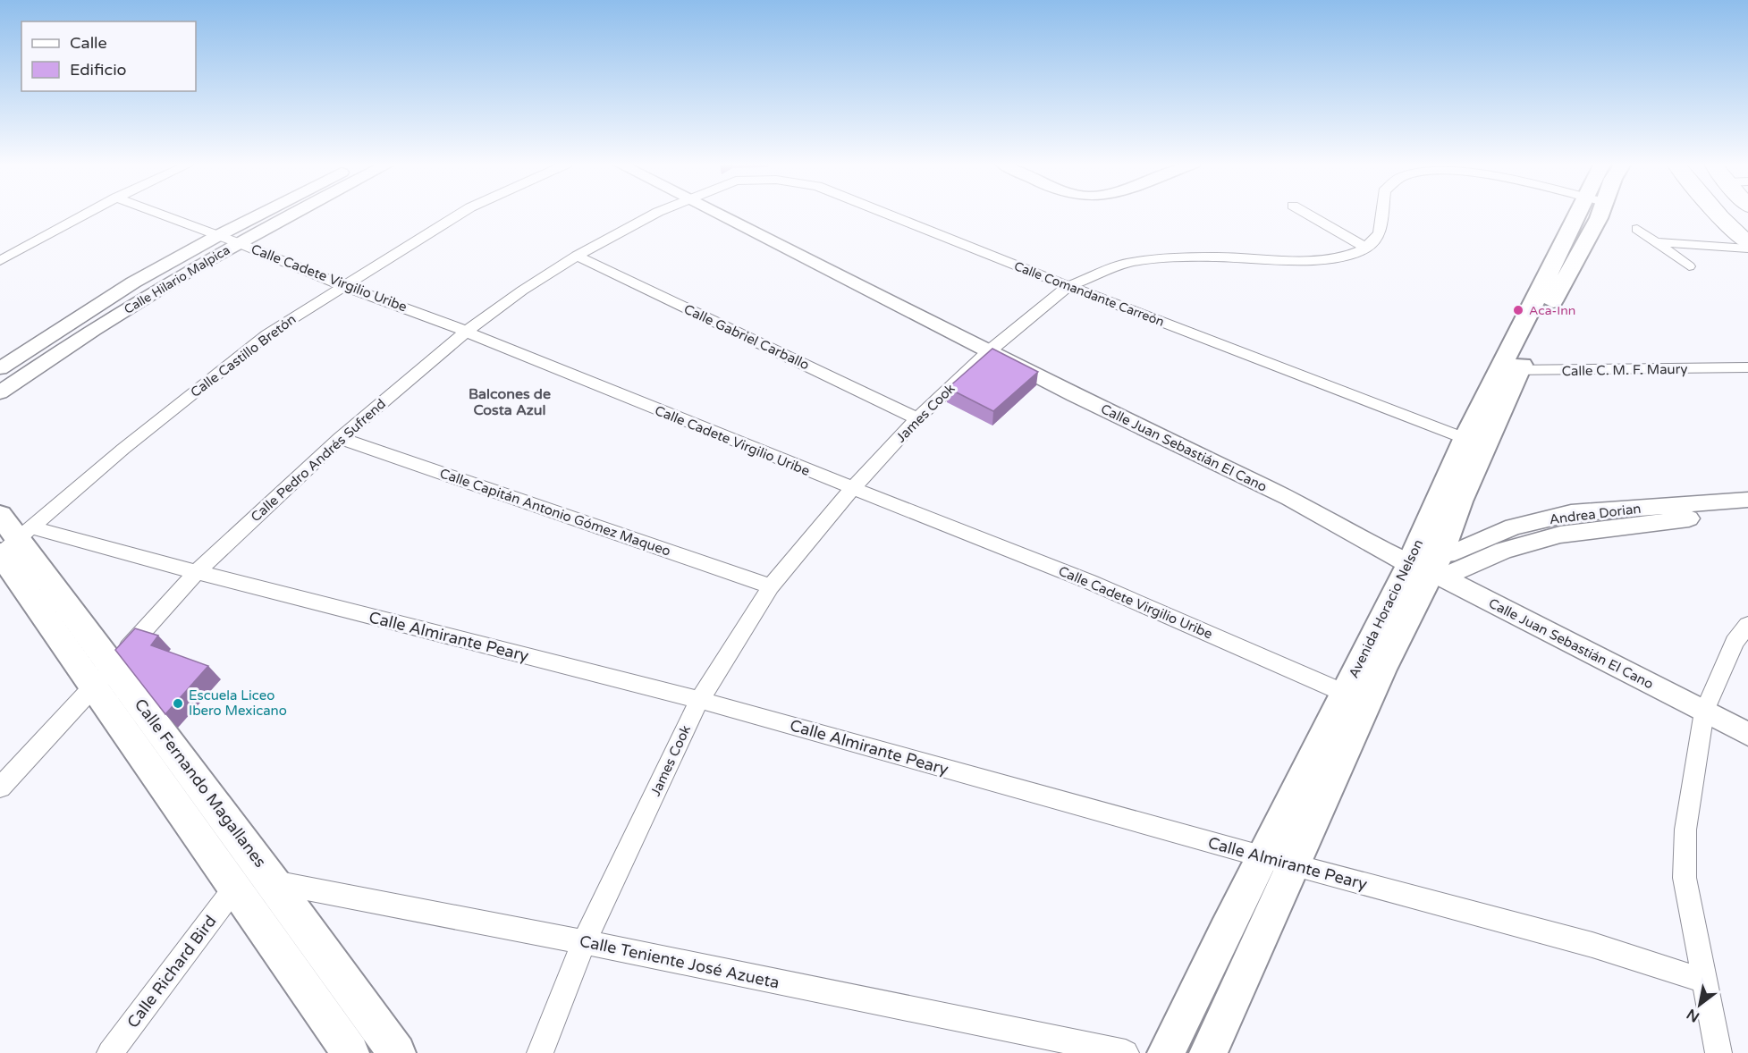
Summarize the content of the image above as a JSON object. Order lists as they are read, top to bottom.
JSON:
{
  "streets": {
    "main road": ["Avenida Horacio Nelson", "Calle Fernando Magallanes"],
    "street": [
      "Calle Cadete Virgilio Uribe",
      "Calle Hilario Malpica",
      "Calle Comandante Carreón",
      "Calle Gabriel Carballo",
      "Calle Castillo Bretón",
      "Calle C. M. F. Maury",
      "James Cook",
      "Calle Juan Sebastián El Cano",
      "Calle Pedro Andrés Sufrend",
      "Calle Capitán Antonio Gómez Maqueo",
      "Andrea Dorian",
      "Calle Almirante Peary",
      "Calle Teniente José Azueta",
      "Calle Richard Bird"
    ]
  },
  "crossings": [
    ["Calle Cadete Virgilio Uribe", "Calle Hilario Malpica"],
    ["Calle Cadete Virgilio Uribe", "Calle Castillo Bretón"],
    ["Calle Cadete Virgilio Uribe", "James Cook"],
    ["Calle Cadete Virgilio Uribe", "Calle Pedro Andrés Sufrend"],
    ["Calle Cadete Virgilio Uribe", "Avenida Horacio Nelson"],
    ["Calle Comandante Carreón", "James Cook"],
    ["Calle Comandante Carreón", "Avenida Horacio Nelson"],
    ["Calle Gabriel Carballo", "James Cook"],
    ["Calle Gabriel Carballo", "Calle Pedro Andrés Sufrend"],
    ["Calle Castillo Bretón", "Calle Almirante Peary"],
    ["Calle Castillo Bretón", "Calle Fernando Magallanes"],
    ["Calle C. M. F. Maury", "Avenida Horacio Nelson"],
    ["James Cook", "Calle Juan Sebastián El Cano"],
    ["James Cook", "Calle Capitán Antonio Gómez Maqueo"],
    ["James Cook", "Calle Almirante Peary"],
    ["James Cook", "Calle Teniente José Azueta"],
    ["Calle Juan Sebastián El Cano", "Andrea Dorian"],
    ["Calle Juan Sebastián El Cano", "Avenida Horacio Nelson"],
    ["Calle Pedro Andrés Sufrend", "Calle Capitán Antonio Gómez Maqueo"],
    ["Calle Pedro Andrés Sufrend", "Calle Almirante Peary"],
    ["Calle Pedro Andrés Sufrend", "Calle Fernando Magallanes"],
    ["Andrea Dorian", "Avenida Horacio Nelson"],
    ["Avenida Horacio Nelson", "Calle Almirante Peary"],
    ["Calle Almirante Peary", "Calle Fernando Magallanes"],
    ["Calle Fernando Magallanes", "Calle Teniente José Azueta"],
    ["Calle Fernando Magallanes", "Calle Richard Bird"],
    ["Calle Teniente José Azueta", "Calle Richard Bird"]
  ],
  "districts": ["Balcones de Costa Azul"],
  "places": ["Aca-Inn", "Escuela Liceo Ibero Mexicano"],
  "legend": ["Calle", "Edificio"],
  "north": "bottom left"
}
